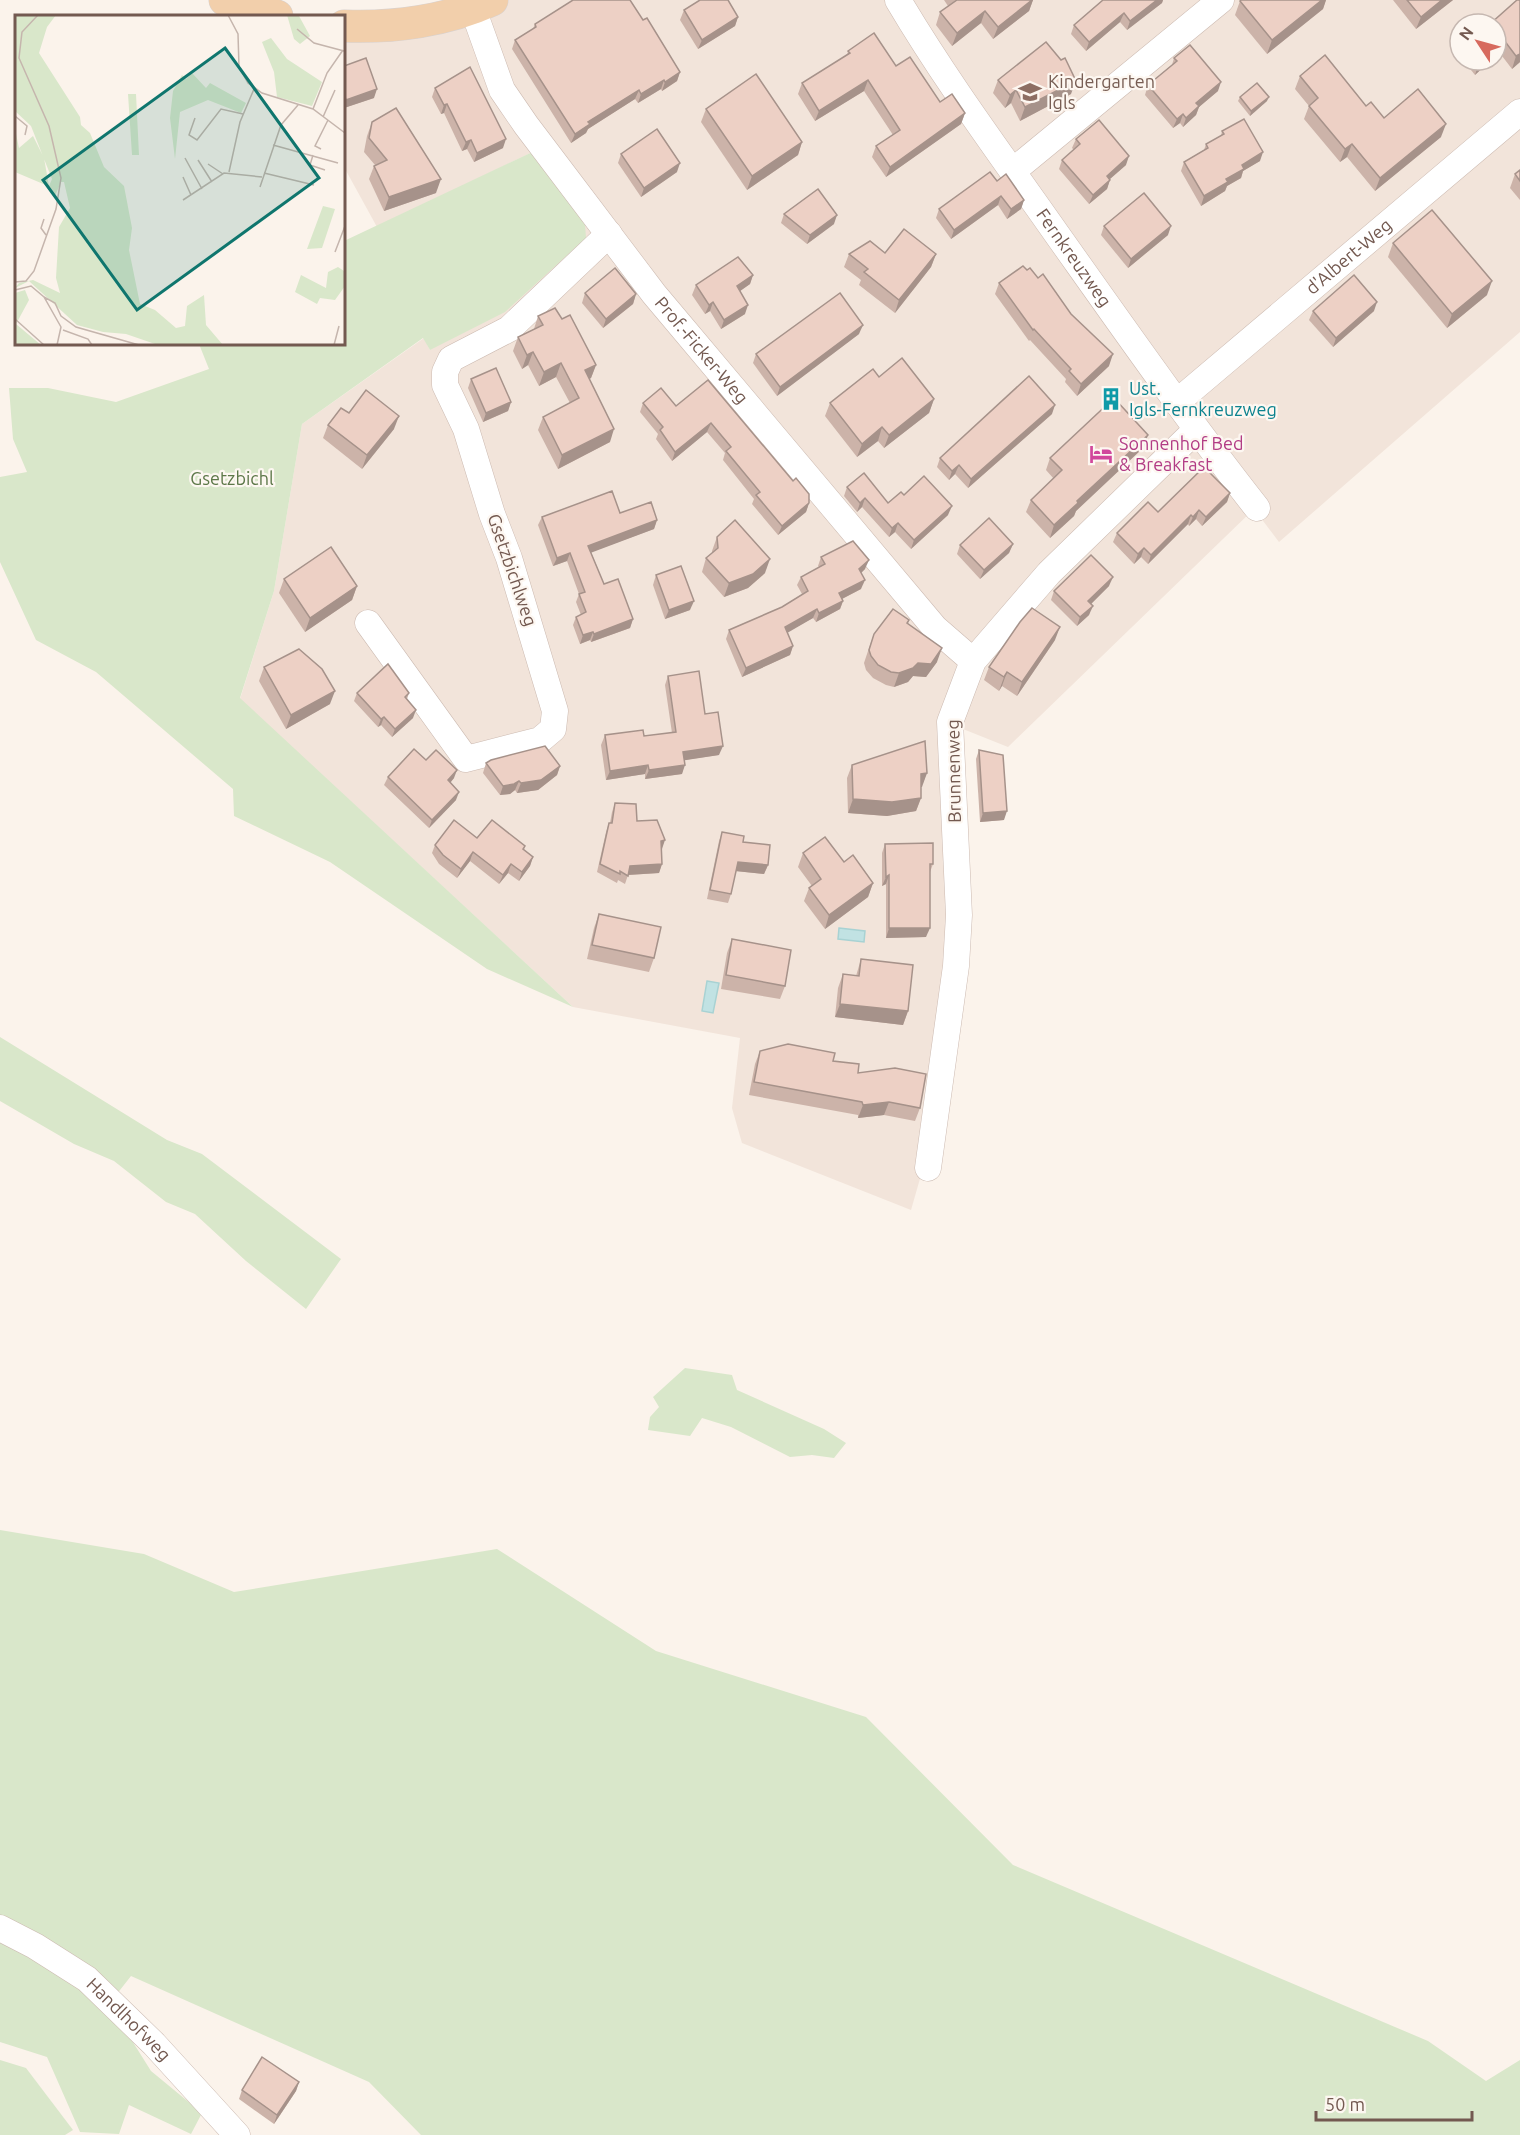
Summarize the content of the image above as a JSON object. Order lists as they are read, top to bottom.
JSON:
{
  "streets": {
    "street": [
      "Fernkreuzweg",
      "d'Albert-Weg",
      "Prof.-Ficker-Weg",
      "Gsetzbichlweg",
      "Brunnenweg",
      "Handlhofweg"
    ]
  },
  "crossings": [
    ["Fernkreuzweg", "d'Albert-Weg"],
    ["Fernkreuzweg", "Brunnenweg"],
    ["Prof.-Ficker-Weg", "Gsetzbichlweg"],
    ["Prof.-Ficker-Weg", "Brunnenweg"]
  ],
  "parks": ["Gsetzbichl"],
  "places": {
    "school or university": ["Kindergarten Igls"],
    "building": ["Ust. Igls-Fernkreuzweg"],
    "hotel": ["Sonnenhof Bed & Breakfast"]
  },
  "scale_bar": "50 m",
  "north": "top left"
}
